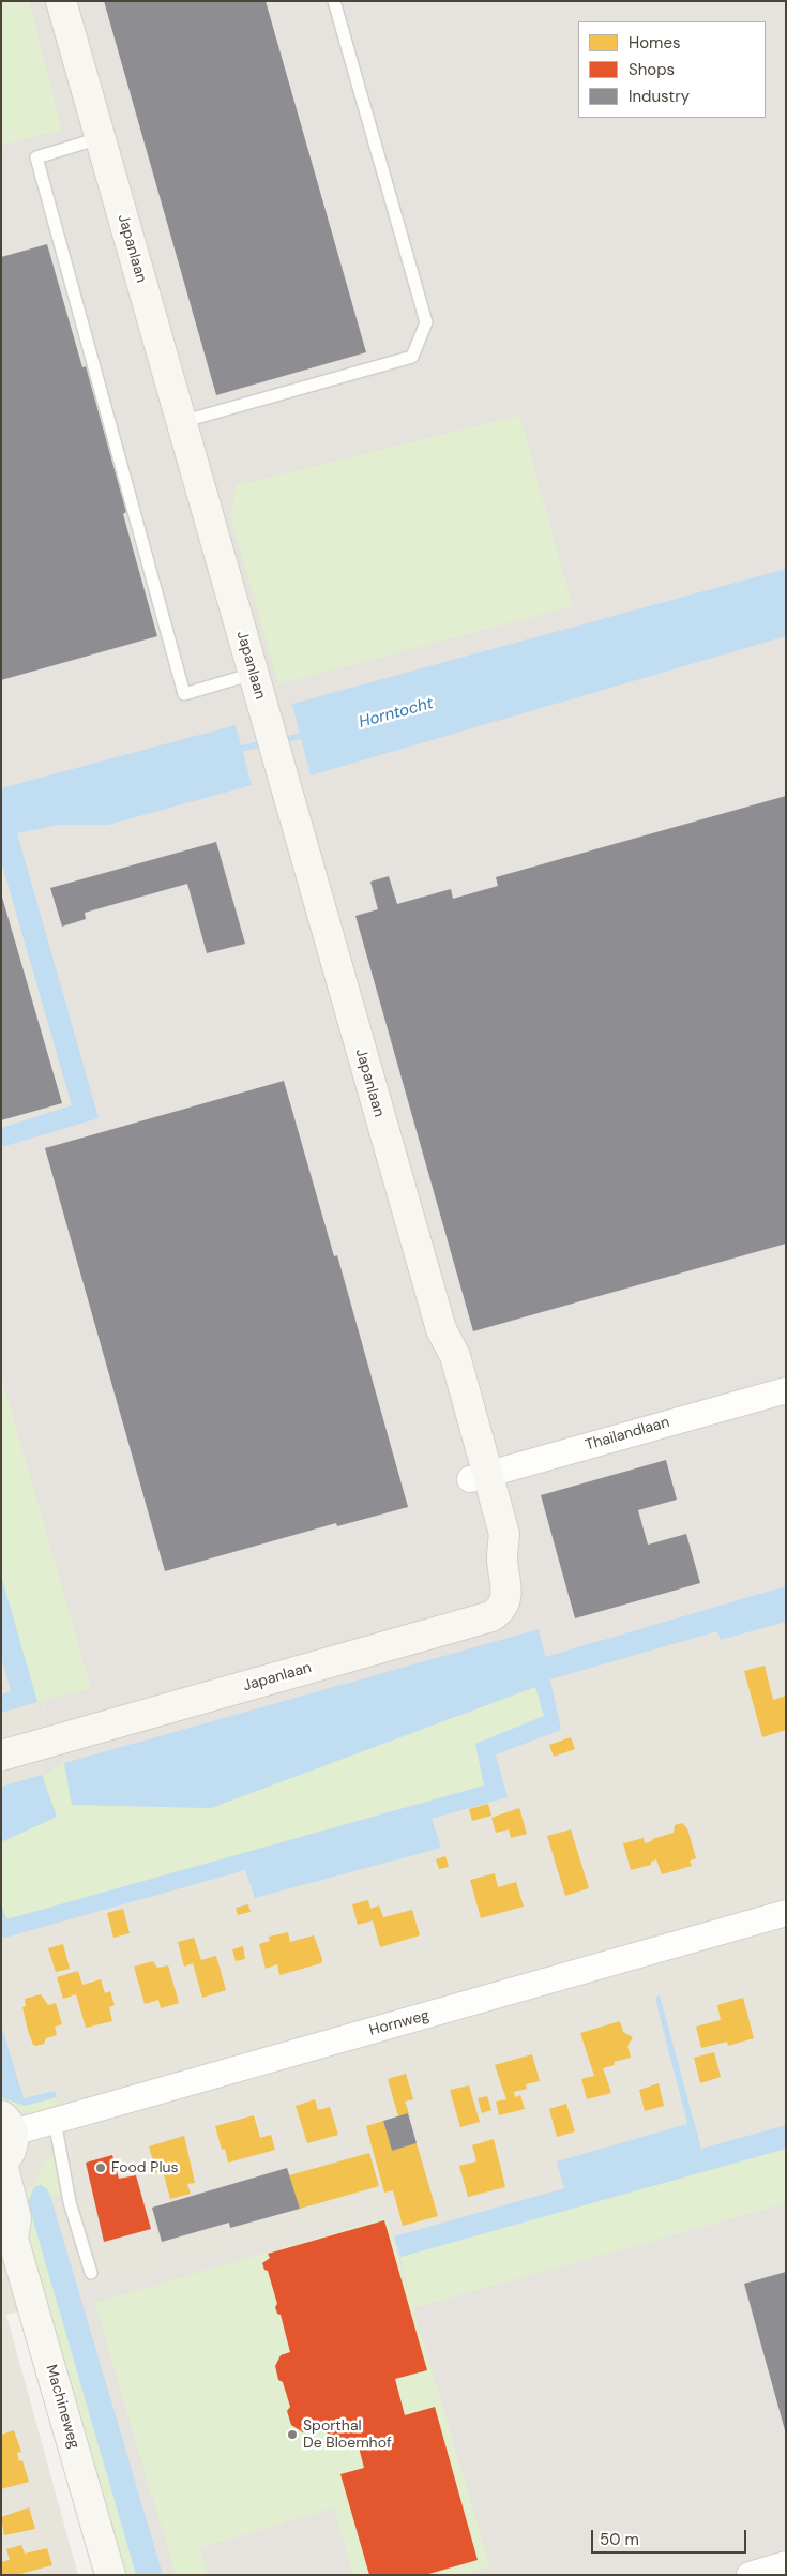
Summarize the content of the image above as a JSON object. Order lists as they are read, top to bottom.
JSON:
{
  "streets": {
    "street": [
      "Japanlaan",
      "Thailandlaan",
      "Hornweg",
      "Machineweg"
    ]
  },
  "crossings": [
    ["Japanlaan", "Thailandlaan"]
  ],
  "water": ["Horntocht"],
  "places": ["Food Plus", "Sporthal De Bloemhof"],
  "legend": ["Homes", "Shops", "Industry"],
  "scale_bar": "50 m"
}
